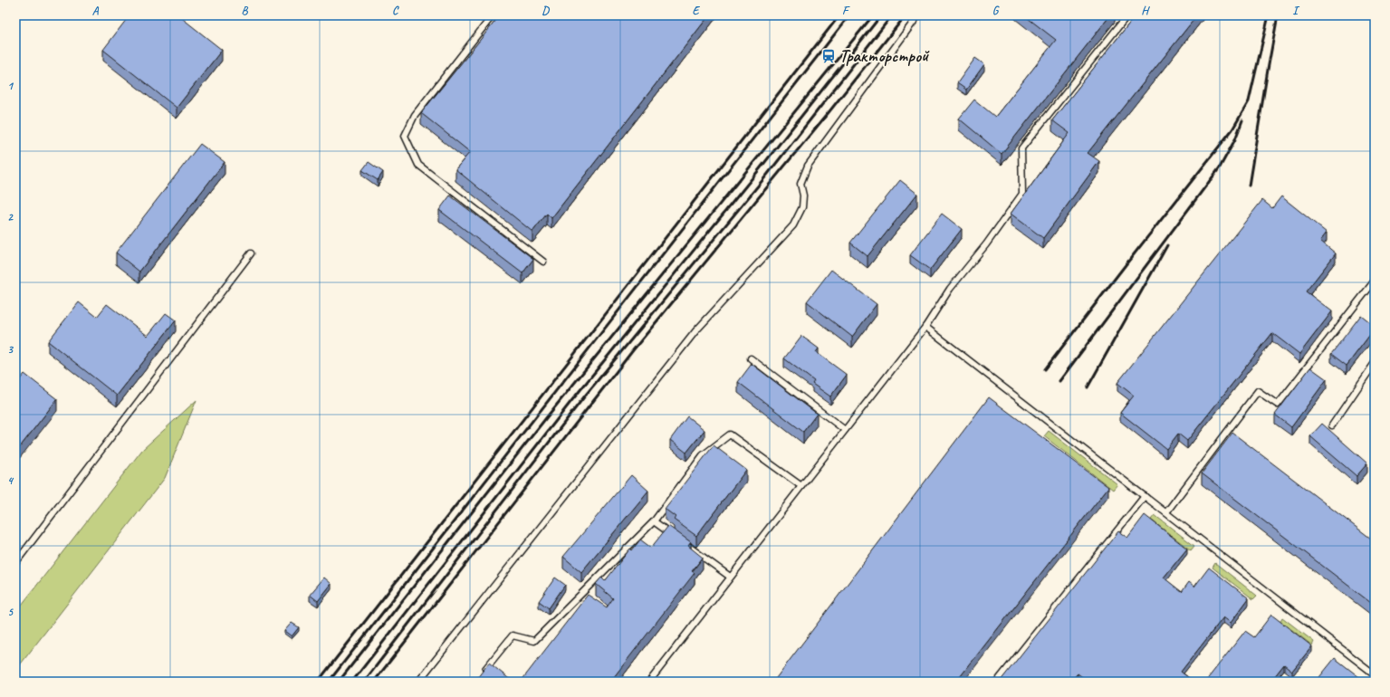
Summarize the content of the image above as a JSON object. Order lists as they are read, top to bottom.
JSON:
{
  "places": {
    "station": ["Тракторстрой"]
  },
  "grid": {
    "columns": [
      "A",
      "B",
      "C",
      "D",
      "E",
      "F",
      "G",
      "H",
      "I"
    ],
    "rows": [
      "1",
      "2",
      "3",
      "4",
      "5"
    ]
  }
}
